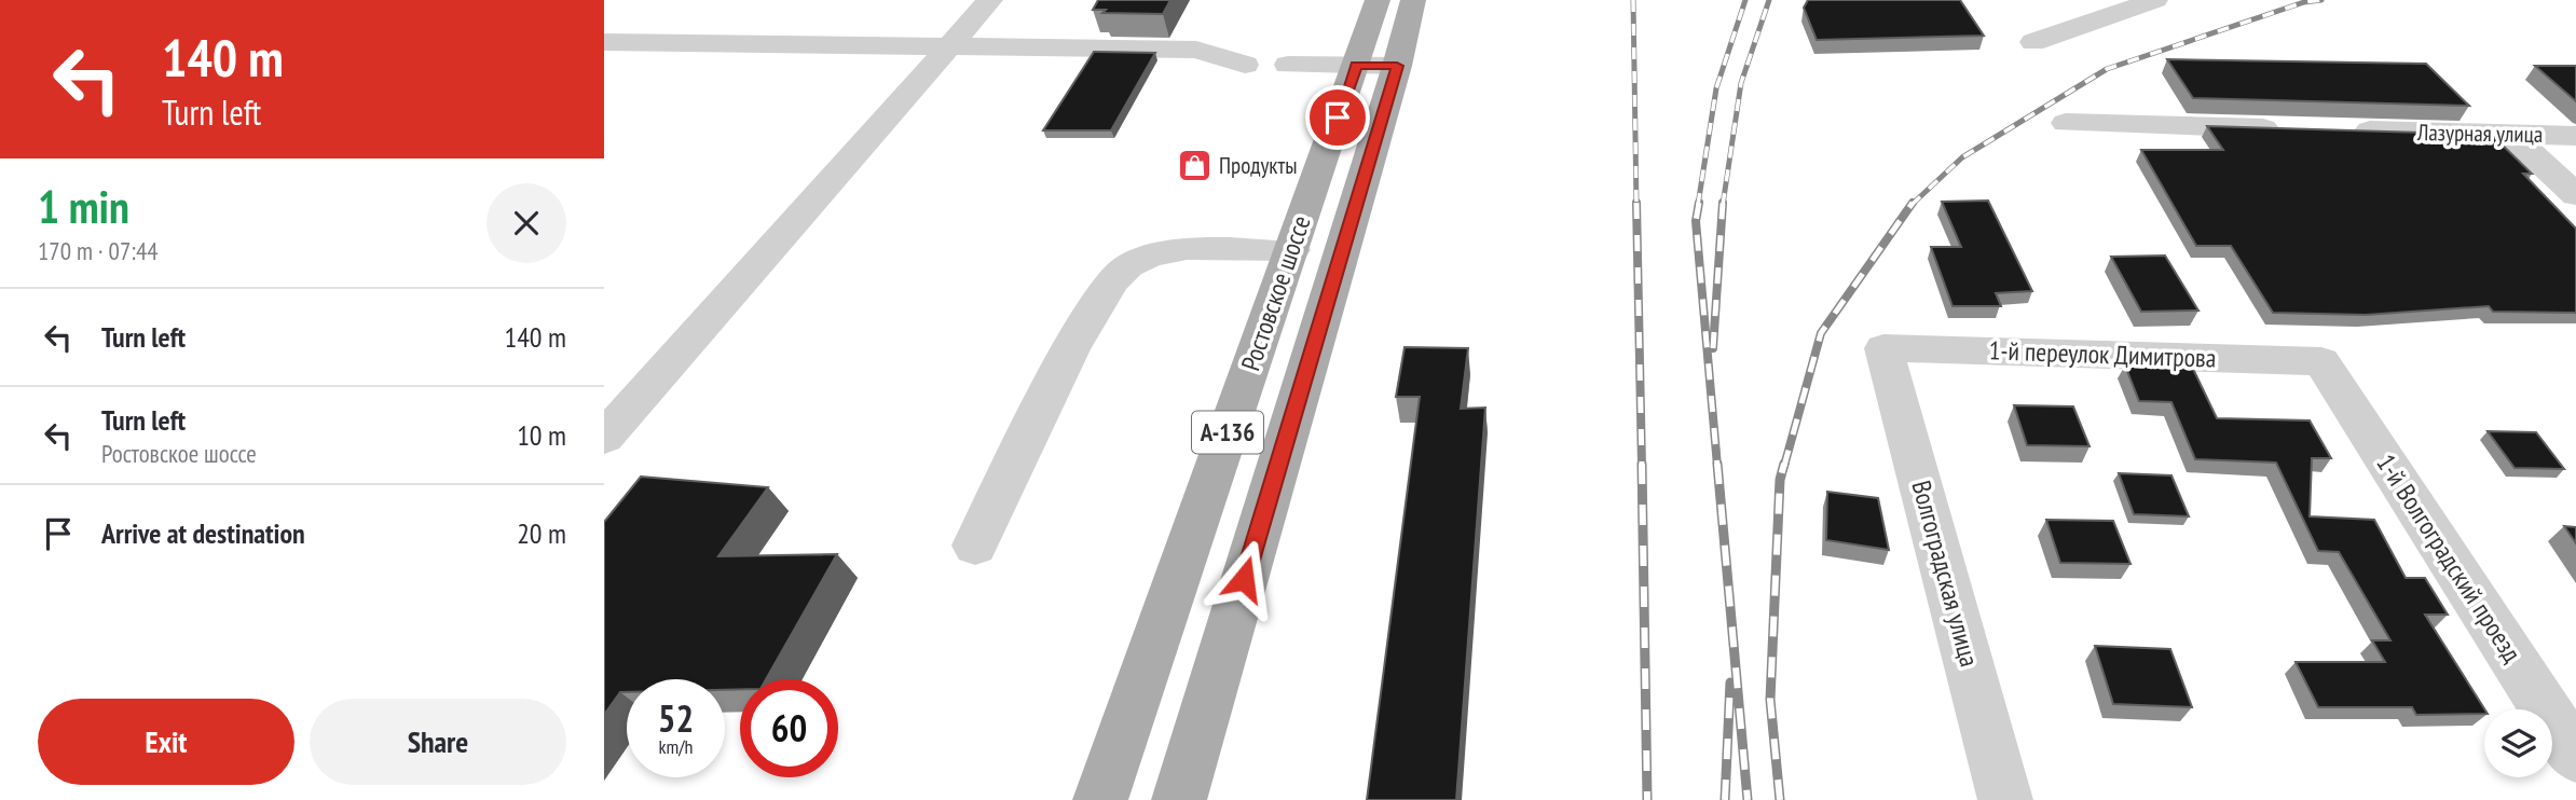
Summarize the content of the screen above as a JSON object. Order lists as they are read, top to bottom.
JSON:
{
  "streets": {
    "main road": ["Ростовское шоссе", "А-136"],
    "street": [
      "Лазурная улица",
      "1-й переулок Димитрова",
      "1-й Волгоградский проезд",
      "Волгоградская улица"
    ]
  },
  "crossings": [
    ["1-й переулок Димитрова", "1-й Волгоградский проезд"],
    ["1-й переулок Димитрова", "Волгоградская улица"]
  ],
  "places": {
    "shop": ["Продукты"]
  },
  "page": {
    "turn": ["140 m", "Turn left"],
    "heading": ["1 min", "170 m · 07:44"],
    "list": [
      {
        "name": "Turn left",
        "value": "140 m"
      },
      {
        "name": "Turn left",
        "note": "Ростовское шоссе",
        "value": "10 m"
      },
      {
        "name": "Arrive at destination",
        "value": "20 m"
      }
    ],
    "speed": "52 km/h",
    "limit": "60",
    "buttons": ["Exit", "Share"]
  }
}
